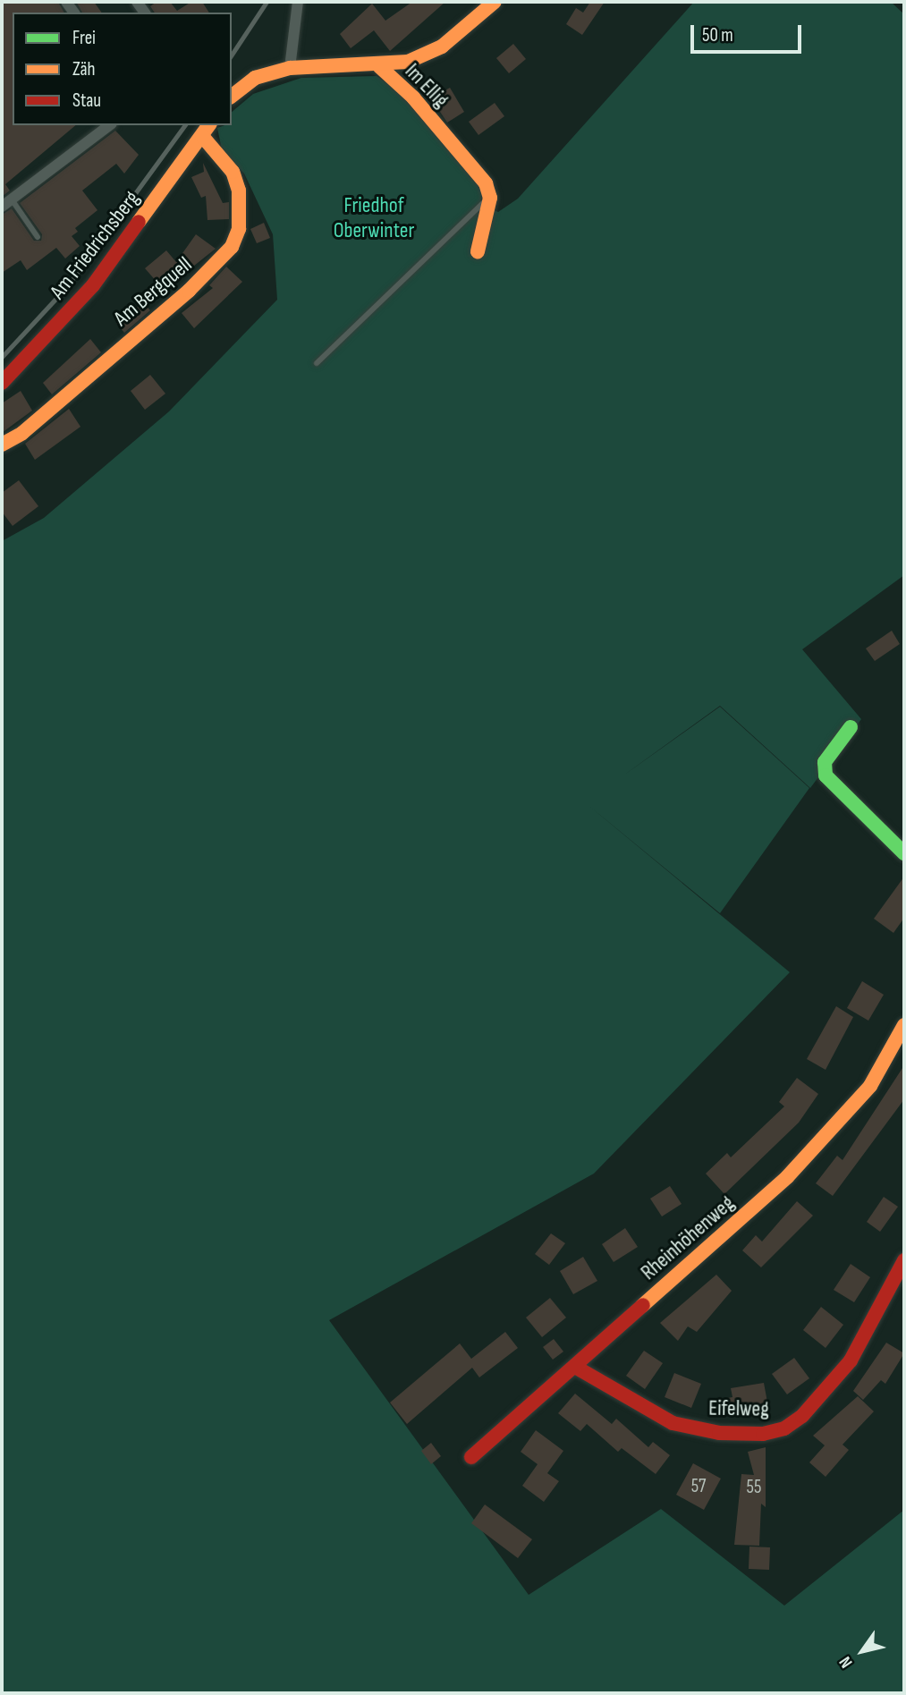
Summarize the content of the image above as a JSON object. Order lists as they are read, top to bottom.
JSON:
{
  "streets": {
    "street": [
      "Im Ellig",
      "Am Friedrichsberg",
      "Am Bergquell",
      "Rheinhöhenweg",
      "Eifelweg"
    ]
  },
  "crossings": [
    ["Am Friedrichsberg", "Am Bergquell"],
    ["Rheinhöhenweg", "Eifelweg"]
  ],
  "parks": ["Friedhof Oberwinter"],
  "house_numbers": ["57", "55"],
  "legend": ["Frei", "Zäh", "Stau"],
  "scale_bar": "50 m",
  "north": "bottom left"
}
